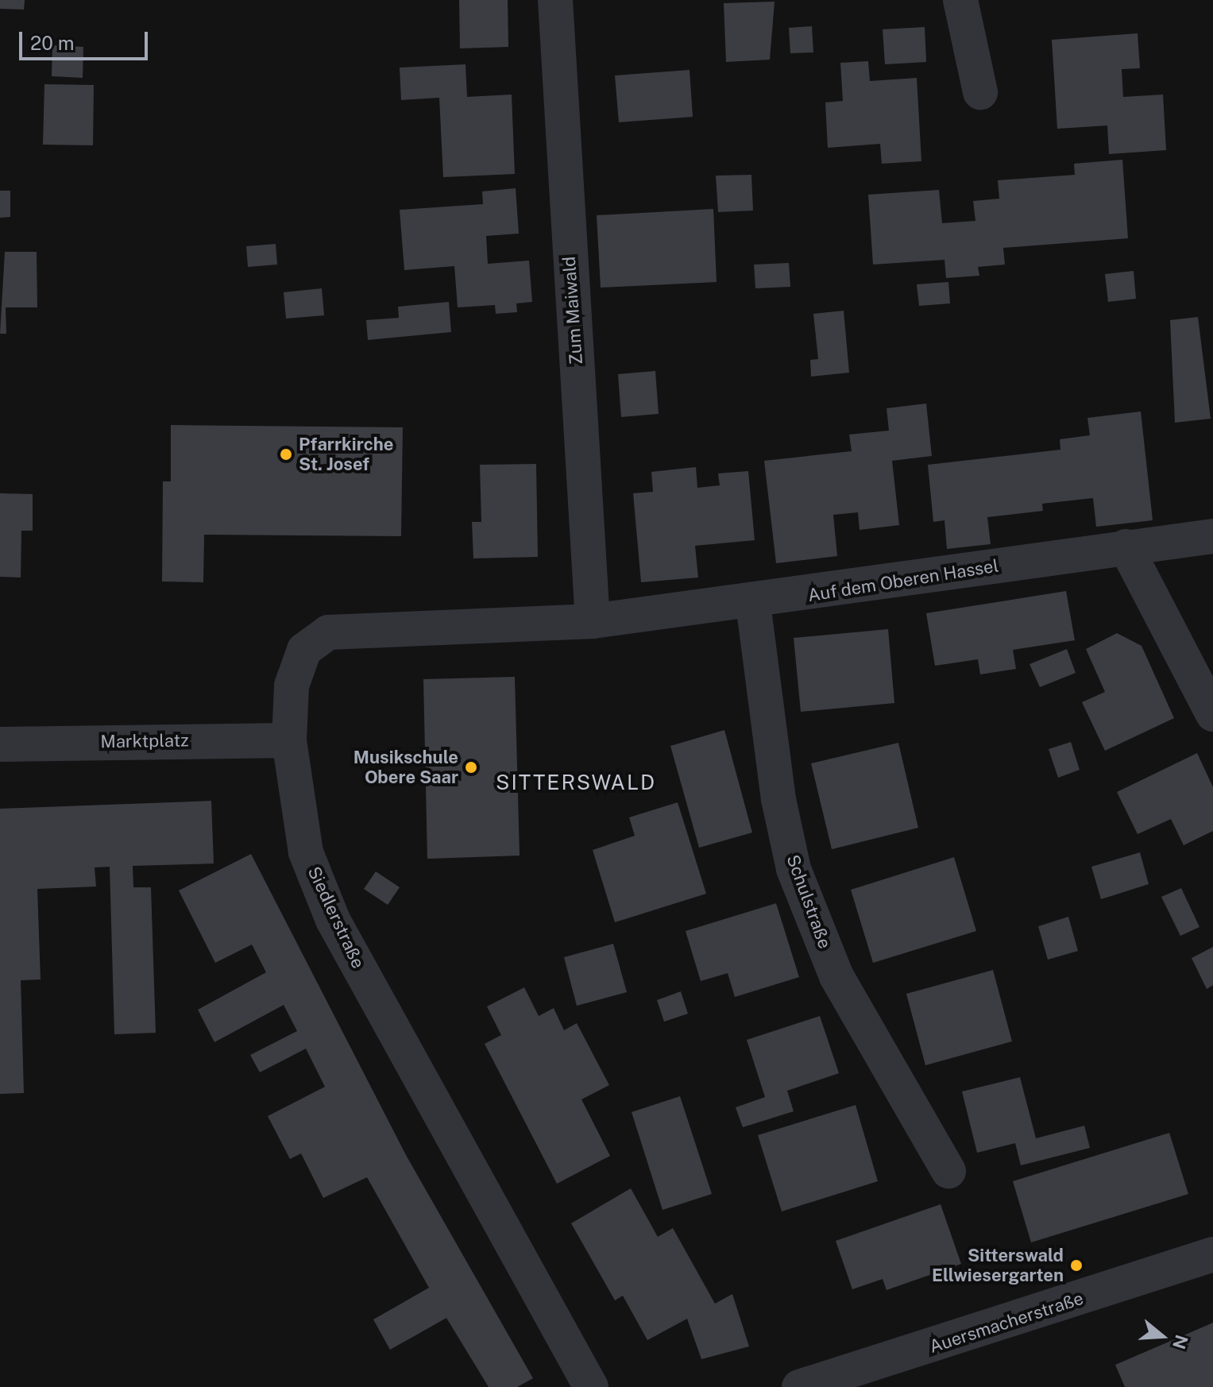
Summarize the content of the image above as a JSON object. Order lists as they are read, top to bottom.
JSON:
{
  "streets": {
    "street": [
      "Zum Maiwald",
      "Auf dem Oberen Hassel",
      "Marktplatz",
      "Schulstraße",
      "Siedlerstraße",
      "Auersmacherstraße"
    ]
  },
  "crossings": [
    ["Zum Maiwald", "Auf dem Oberen Hassel"],
    ["Zum Maiwald", "Siedlerstraße"],
    ["Auf dem Oberen Hassel", "Schulstraße"],
    ["Auf dem Oberen Hassel", "Siedlerstraße"],
    ["Marktplatz", "Siedlerstraße"]
  ],
  "districts": ["SITTERSWALD"],
  "places": ["Pfarrkirche St. Josef", "Musikschule Obere Saar", "Sitterswald Ellwiesergarten"],
  "scale_bar": "20 m",
  "north": "right"
}
